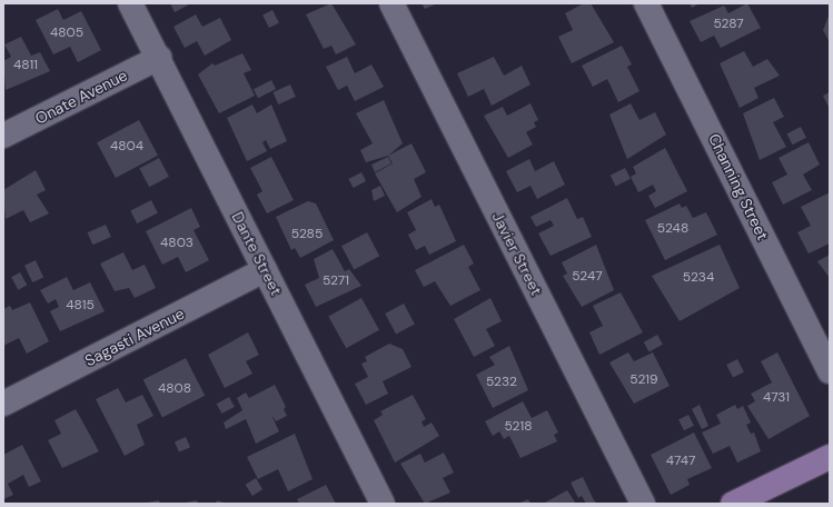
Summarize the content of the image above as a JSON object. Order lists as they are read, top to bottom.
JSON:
{
  "streets": {
    "street": [
      "Onate Avenue",
      "Channing Street",
      "Dante Street",
      "Javier Street",
      "Sagasti Avenue"
    ]
  },
  "crossings": [
    ["Onate Avenue", "Dante Street"],
    ["Dante Street", "Sagasti Avenue"]
  ],
  "house_numbers": [
    "5287",
    "4805",
    "4811",
    "4804",
    "5248",
    "5285",
    "4803",
    "5247",
    "5234",
    "5271",
    "4815",
    "5219",
    "5232",
    "4808",
    "4731",
    "5218",
    "4747"
  ]
}
